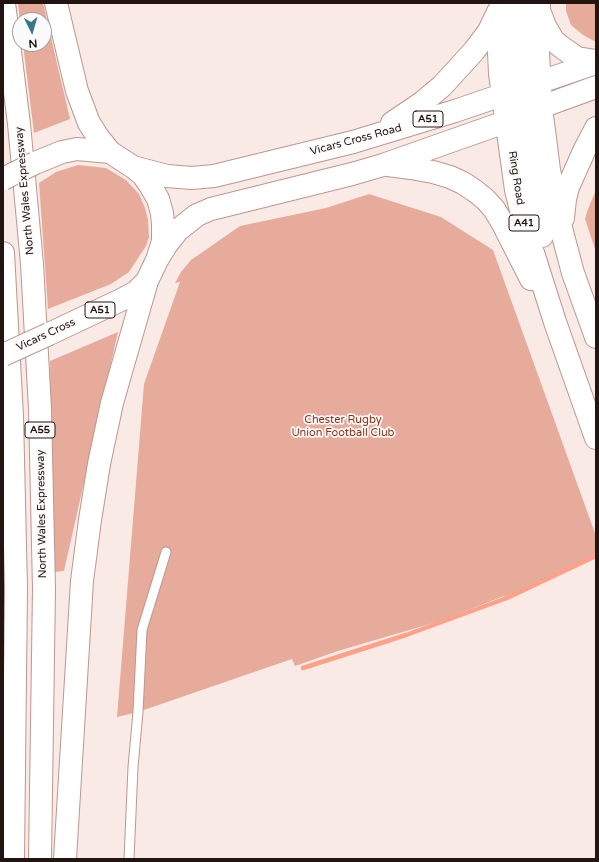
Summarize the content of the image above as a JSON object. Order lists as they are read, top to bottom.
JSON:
{
  "streets": {
    "highway": [
      "A51",
      "Vicars Cross Road",
      "Ring Road",
      "North Wales Expressway",
      "A41",
      "Vicars Cross",
      "A55"
    ]
  },
  "crossings": [
    ["A51", "Ring Road"],
    ["A51", "Vicars Cross"],
    ["Vicars Cross Road", "Ring Road"],
    ["Vicars Cross Road", "Vicars Cross"]
  ],
  "parks": ["Chester Rugby Union Football Club"],
  "north": "bottom"
}
